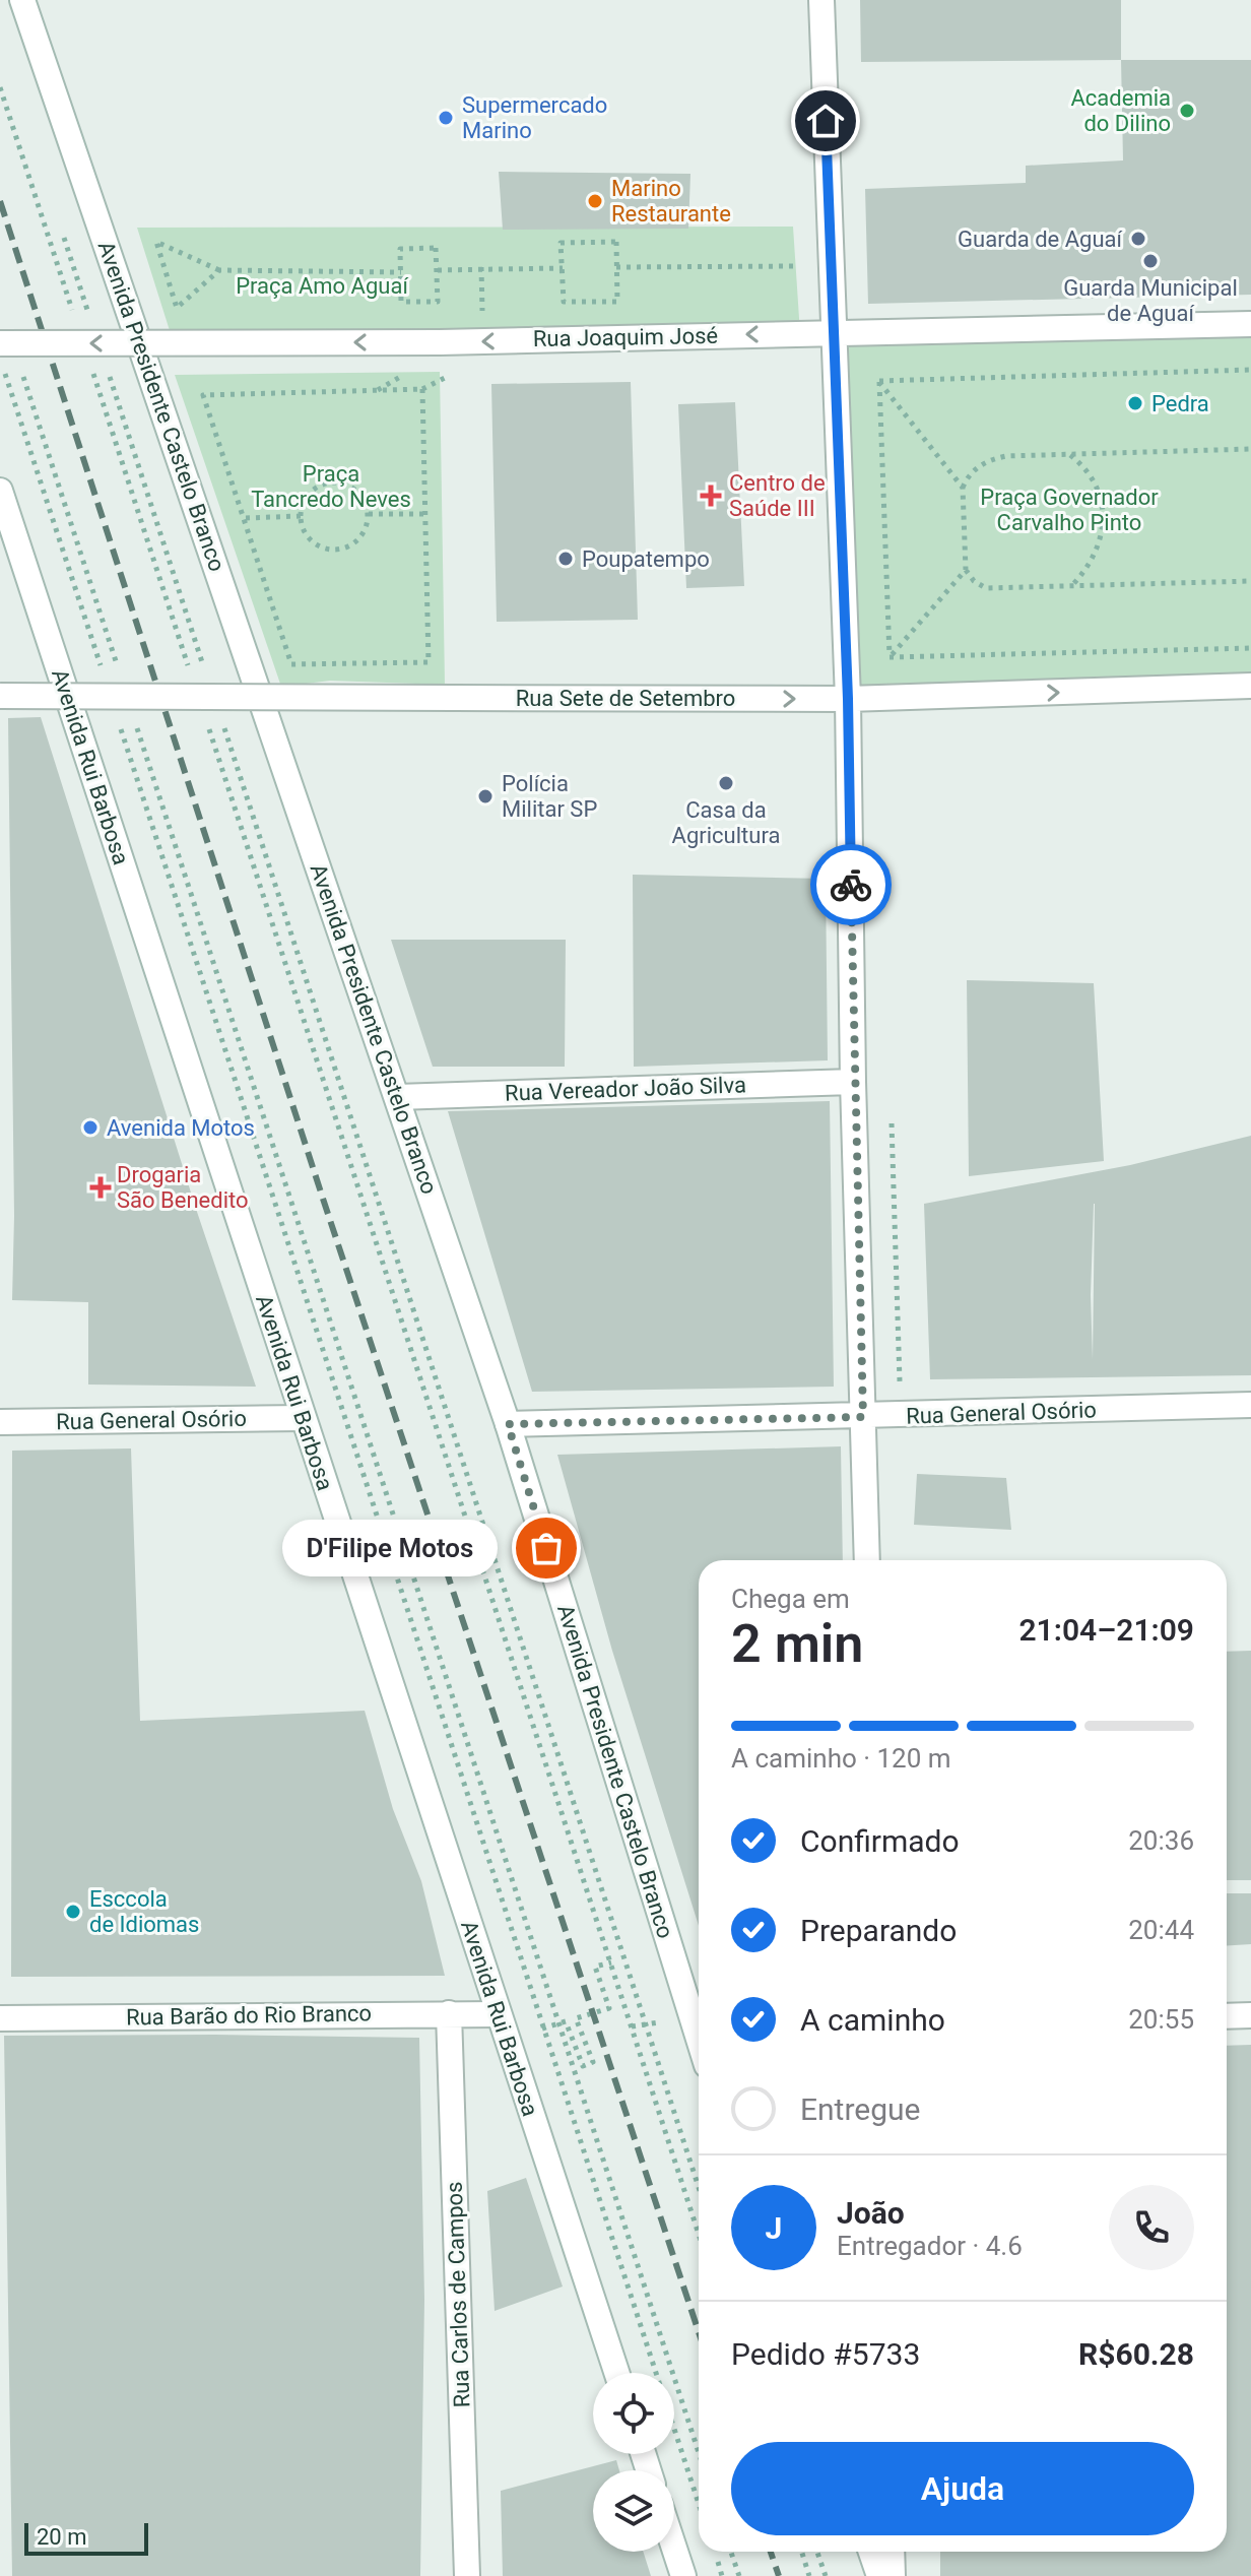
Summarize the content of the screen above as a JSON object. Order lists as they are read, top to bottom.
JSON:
{
  "streets": {
    "street": [
      "Rua Joaquim José",
      "Avenida Presidente Castelo Branco",
      "Rua Sete de Setembro",
      "Avenida Rui Barbosa",
      "Rua Vereador João Silva",
      "Rua General Osório",
      "Rua Barão do Rio Branco",
      "Rua Carlos de Campos"
    ]
  },
  "crossings": [
    ["Avenida Presidente Castelo Branco", "Rua Vereador João Silva"],
    ["Avenida Presidente Castelo Branco", "Rua General Osório"],
    ["Avenida Rui Barbosa", "Rua General Osório"],
    ["Avenida Rui Barbosa", "Rua Barão do Rio Branco"],
    ["Rua Barão do Rio Branco", "Rua Carlos de Campos"]
  ],
  "one_way": ["Rua Joaquim José", "Rua Sete de Setembro"],
  "parks": ["Praça Amo Aguaí", "Praça Tancredo Neves", "Praça Governador Carvalho Pinto"],
  "places": {
    "other": [
      "Academia do Dilino",
      "Supermercado Marino",
      "Marino Restaurante",
      "Guarda de Aguaí",
      "Guarda Municipal de Aguaí",
      "Pedra",
      "Poupatempo",
      "Casa da Agricultura",
      "Polícia Militar SP",
      "Avenida Motos",
      "D'Filipe Motos",
      "Esccola de Idiomas"
    ],
    "health": ["Centro de Saúde III", "Drogaria São Benedito"]
  },
  "scale_bar": "20 m",
  "page": {
    "bubble": "D'Filipe Motos",
    "heading": ["2 min", "Chega em", "21:04–21:09"],
    "panel": [
      "João",
      "Entregador · 4.6",
      "Pedido #5733",
      "R$60.28"
    ],
    "bar": "A caminho · 120 m",
    "list": [
      ["Confirmado", "20:36"],
      ["Preparando", "20:44"],
      ["A caminho", "20:55"],
      "Entregue"
    ],
    "round": "J",
    "buttons": "Ajuda",
    "scale": "20 m"
  }
}
